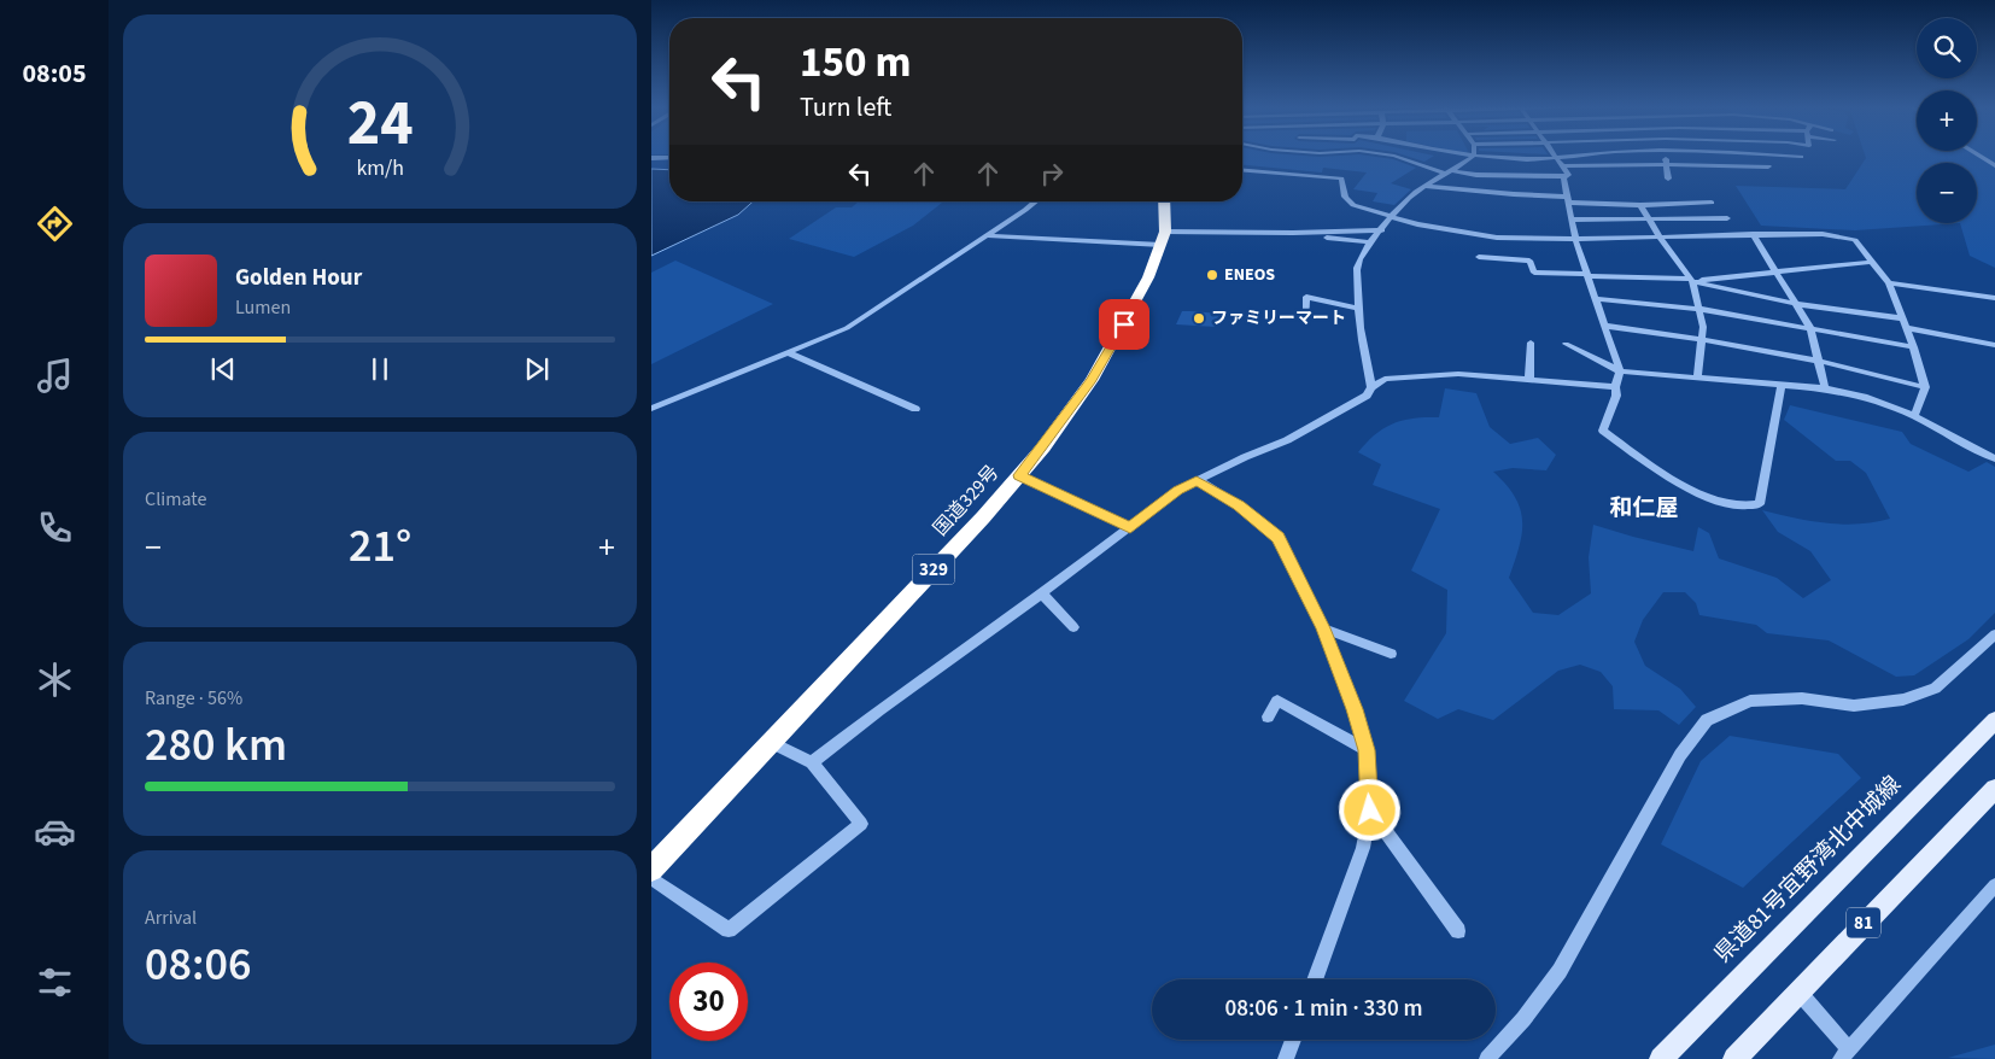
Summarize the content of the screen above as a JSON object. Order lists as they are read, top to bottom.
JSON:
{
  "streets": {
    "highway": ["国道329号", "329"],
    "main road": ["県道81号宜野湾北中城線", "81"]
  },
  "districts": ["和仁屋"],
  "places": ["ENEOS", "ファミリーマート"],
  "page": {
    "tabs": "08:05",
    "map_buttons": ["+", "−"],
    "turn": ["150 m", "Turn left"],
    "song": ["Golden Hour", "Lumen"],
    "tile": [
      "Climate",
      ["Range · 56%", "280 km"],
      ["Arrival", "08:06"]
    ],
    "heat": ["−", "21°", "+"],
    "limit": "30",
    "trip": "08:06 · 1 min · 330 m",
    "gauge": ["24", "km/h"]
  }
}
